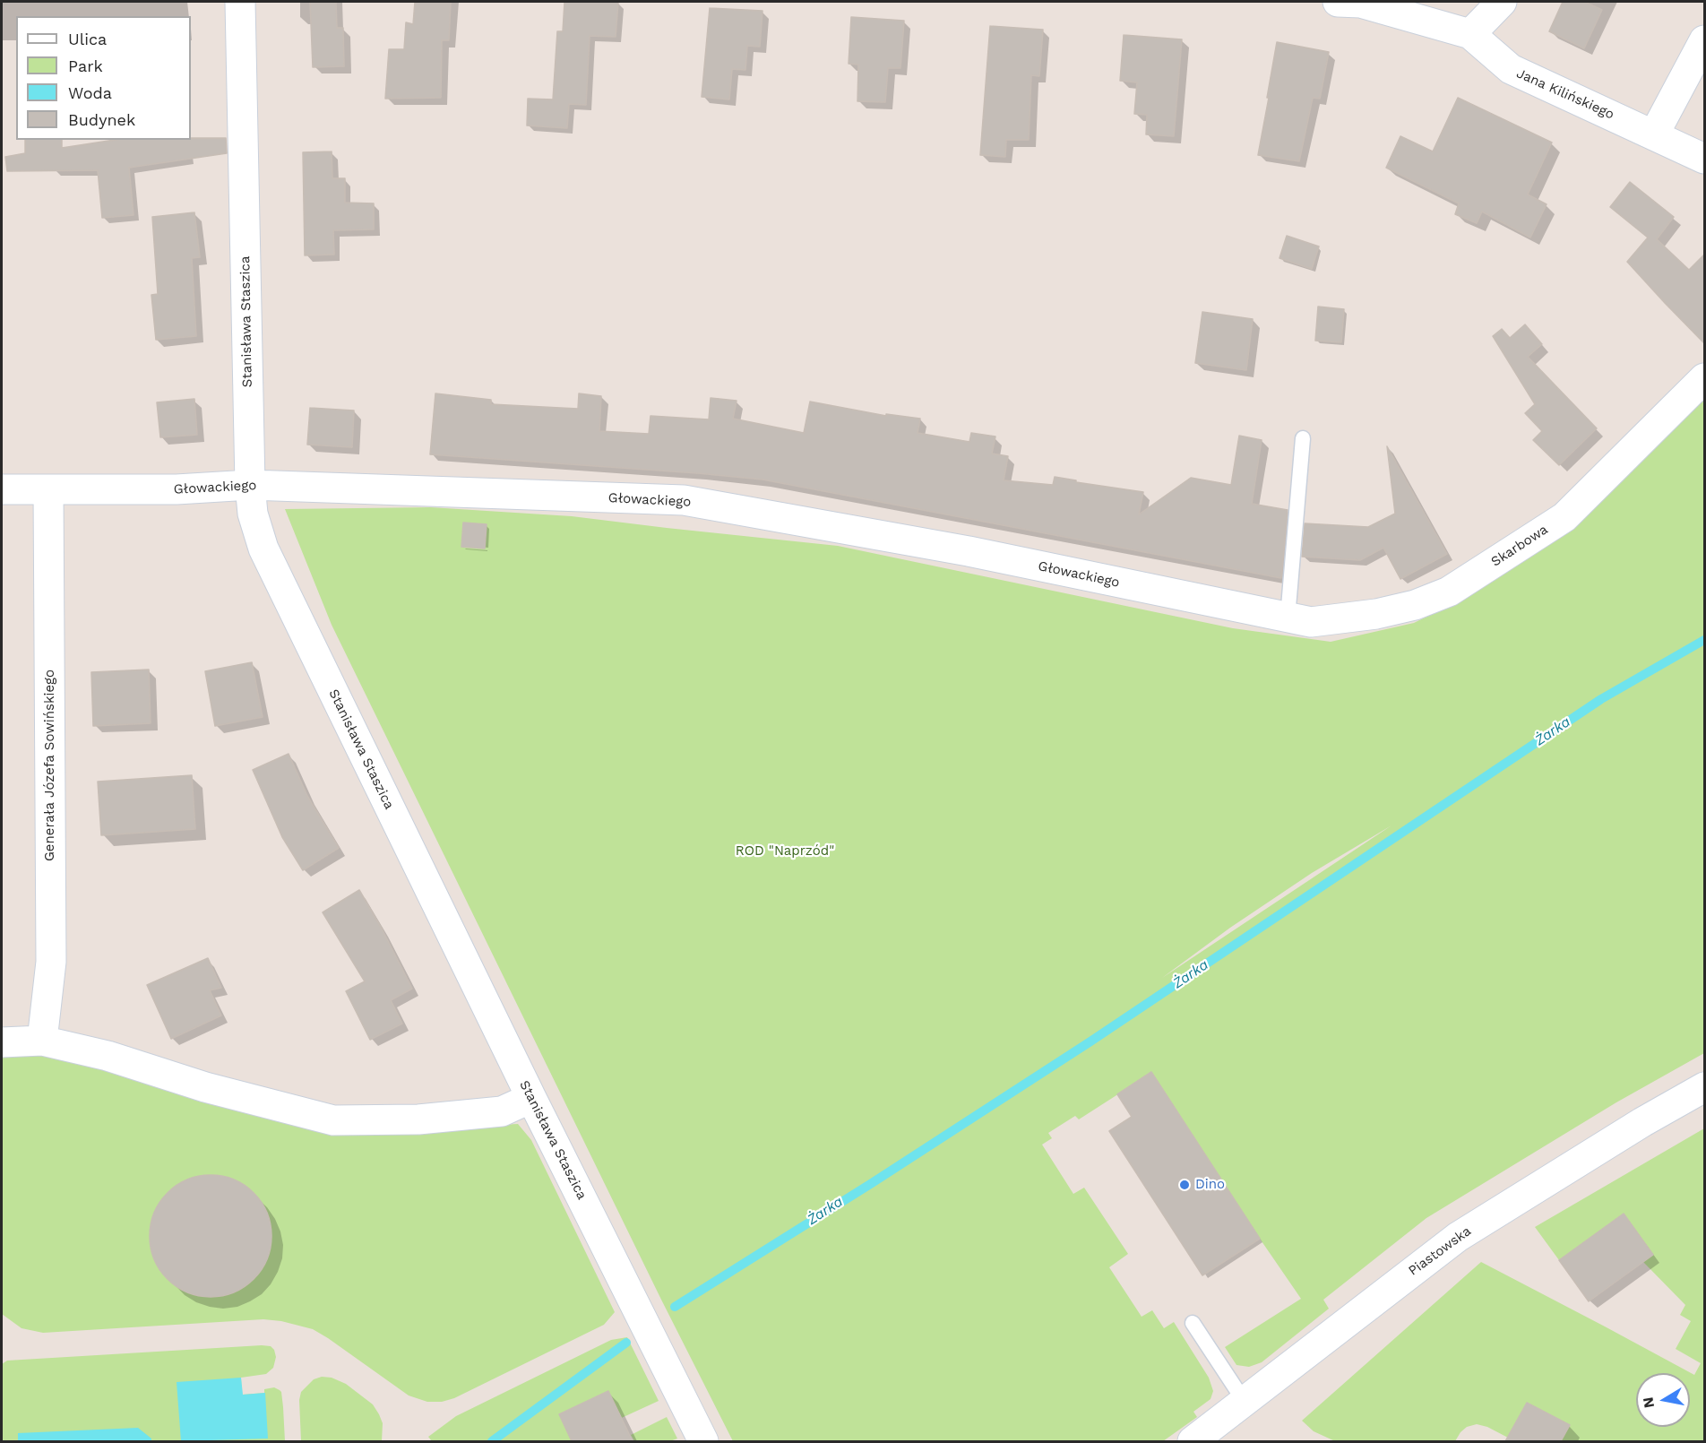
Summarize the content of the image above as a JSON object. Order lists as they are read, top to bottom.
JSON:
{
  "streets": {
    "street": [
      "Jana Kilińskiego",
      "Stanisława Staszica",
      "Głowackiego",
      "Skarbowa",
      "Generała Józefa Sowińskiego",
      "Piastowska"
    ]
  },
  "crossings": [
    ["Stanisława Staszica", "Głowackiego"],
    ["Głowackiego", "Skarbowa"],
    ["Głowackiego", "Generała Józefa Sowińskiego"]
  ],
  "water": ["Żarka"],
  "parks": ["ROD \"Naprzód\""],
  "places": ["Dino"],
  "legend": [
    "Ulica",
    "Park",
    "Woda",
    "Budynek"
  ],
  "north": "left"
}
